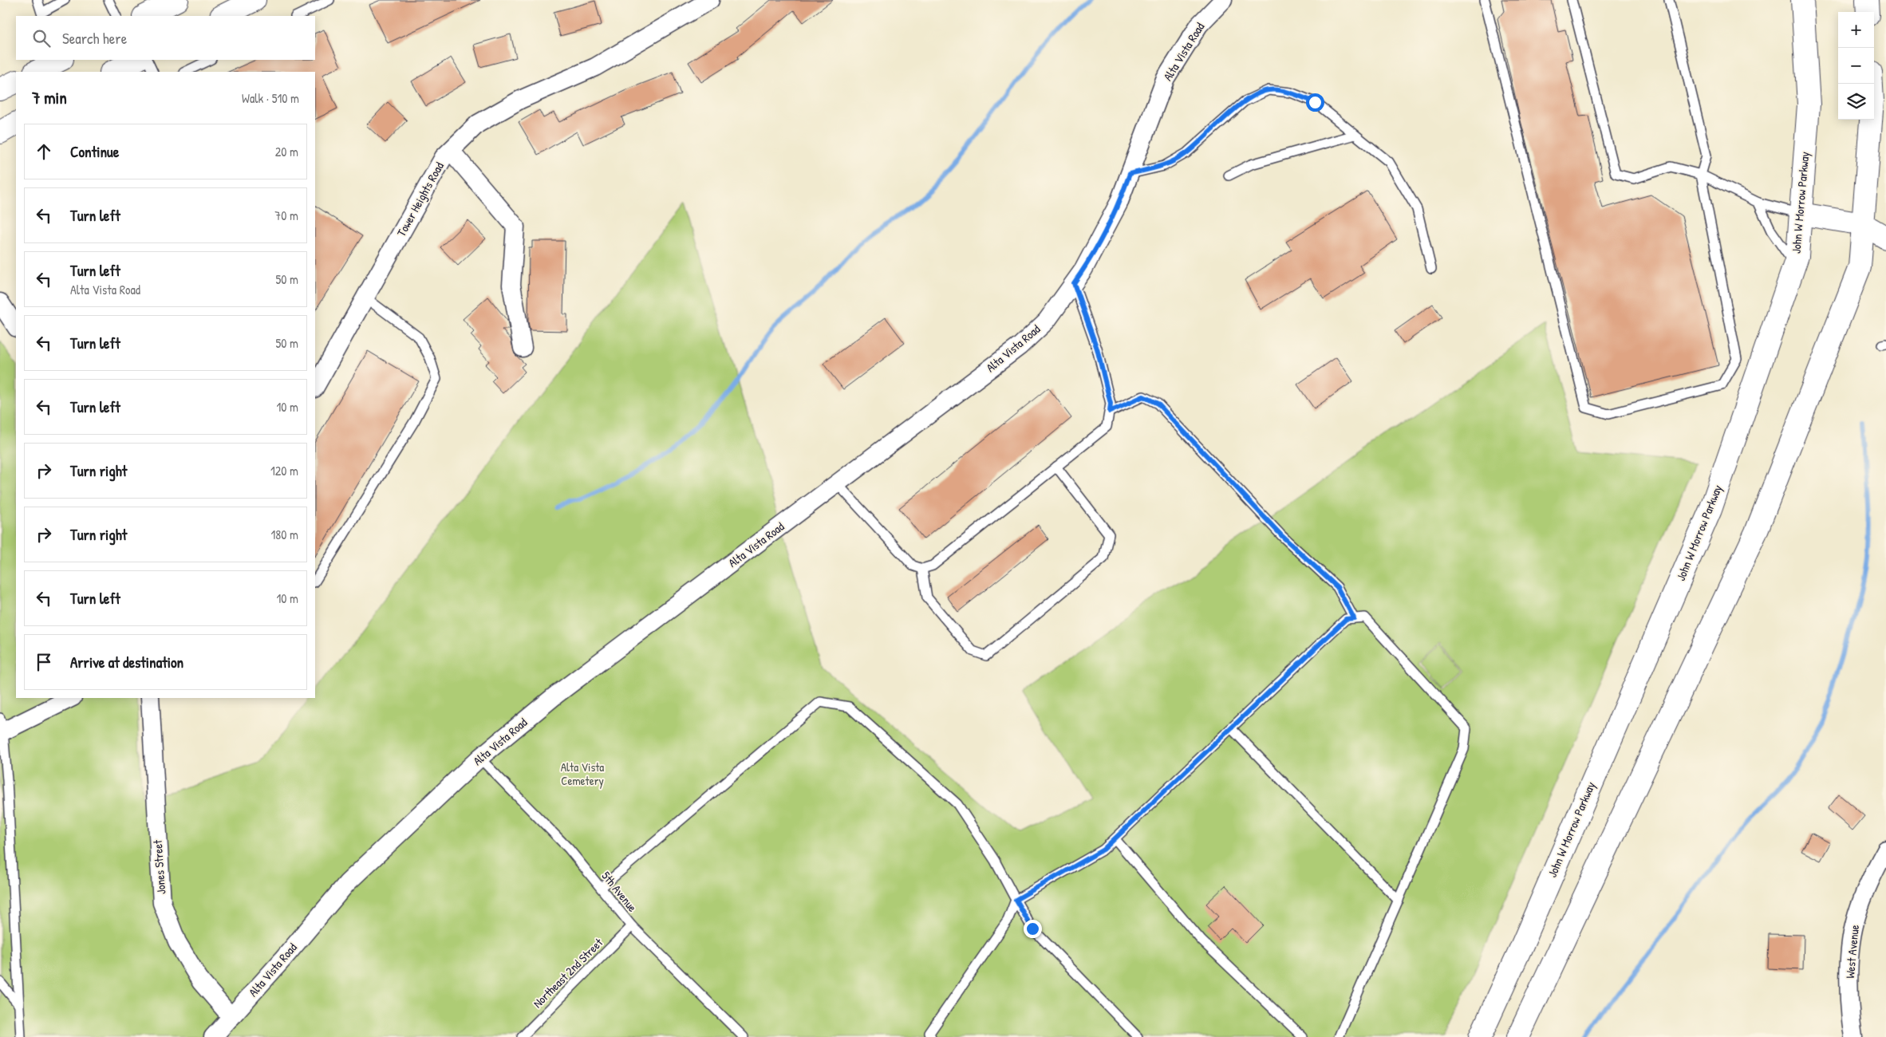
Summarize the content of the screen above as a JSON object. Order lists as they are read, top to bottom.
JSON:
{
  "streets": {
    "main road": ["John W Morrow Parkway"],
    "street": [
      "Alta Vista Road",
      "Tower Heights Road",
      "Jones Street",
      "West Avenue"
    ],
    "lane": ["5th Avenue", "Northeast 2nd Street"]
  },
  "crossings": [
    ["Alta Vista Road", "Jones Street"],
    ["Alta Vista Road", "5th Avenue"],
    ["5th Avenue", "Northeast 2nd Street"]
  ],
  "parks": ["Alta Vista Cemetery"],
  "page": {
    "map_buttons": ["+", "−"],
    "search": "Search here",
    "heading": ["7 min", "Walk · 510 m"],
    "list": [
      ["Continue", "20 m"],
      ["Turn left", "70 m"],
      ["Turn left", "Alta Vista Road", "50 m"],
      ["Turn left", "50 m"],
      ["Turn left", "10 m"],
      ["Turn right", "120 m"],
      ["Turn right", "180 m"],
      ["Turn left", "10 m"],
      "Arrive at destination"
    ]
  }
}
